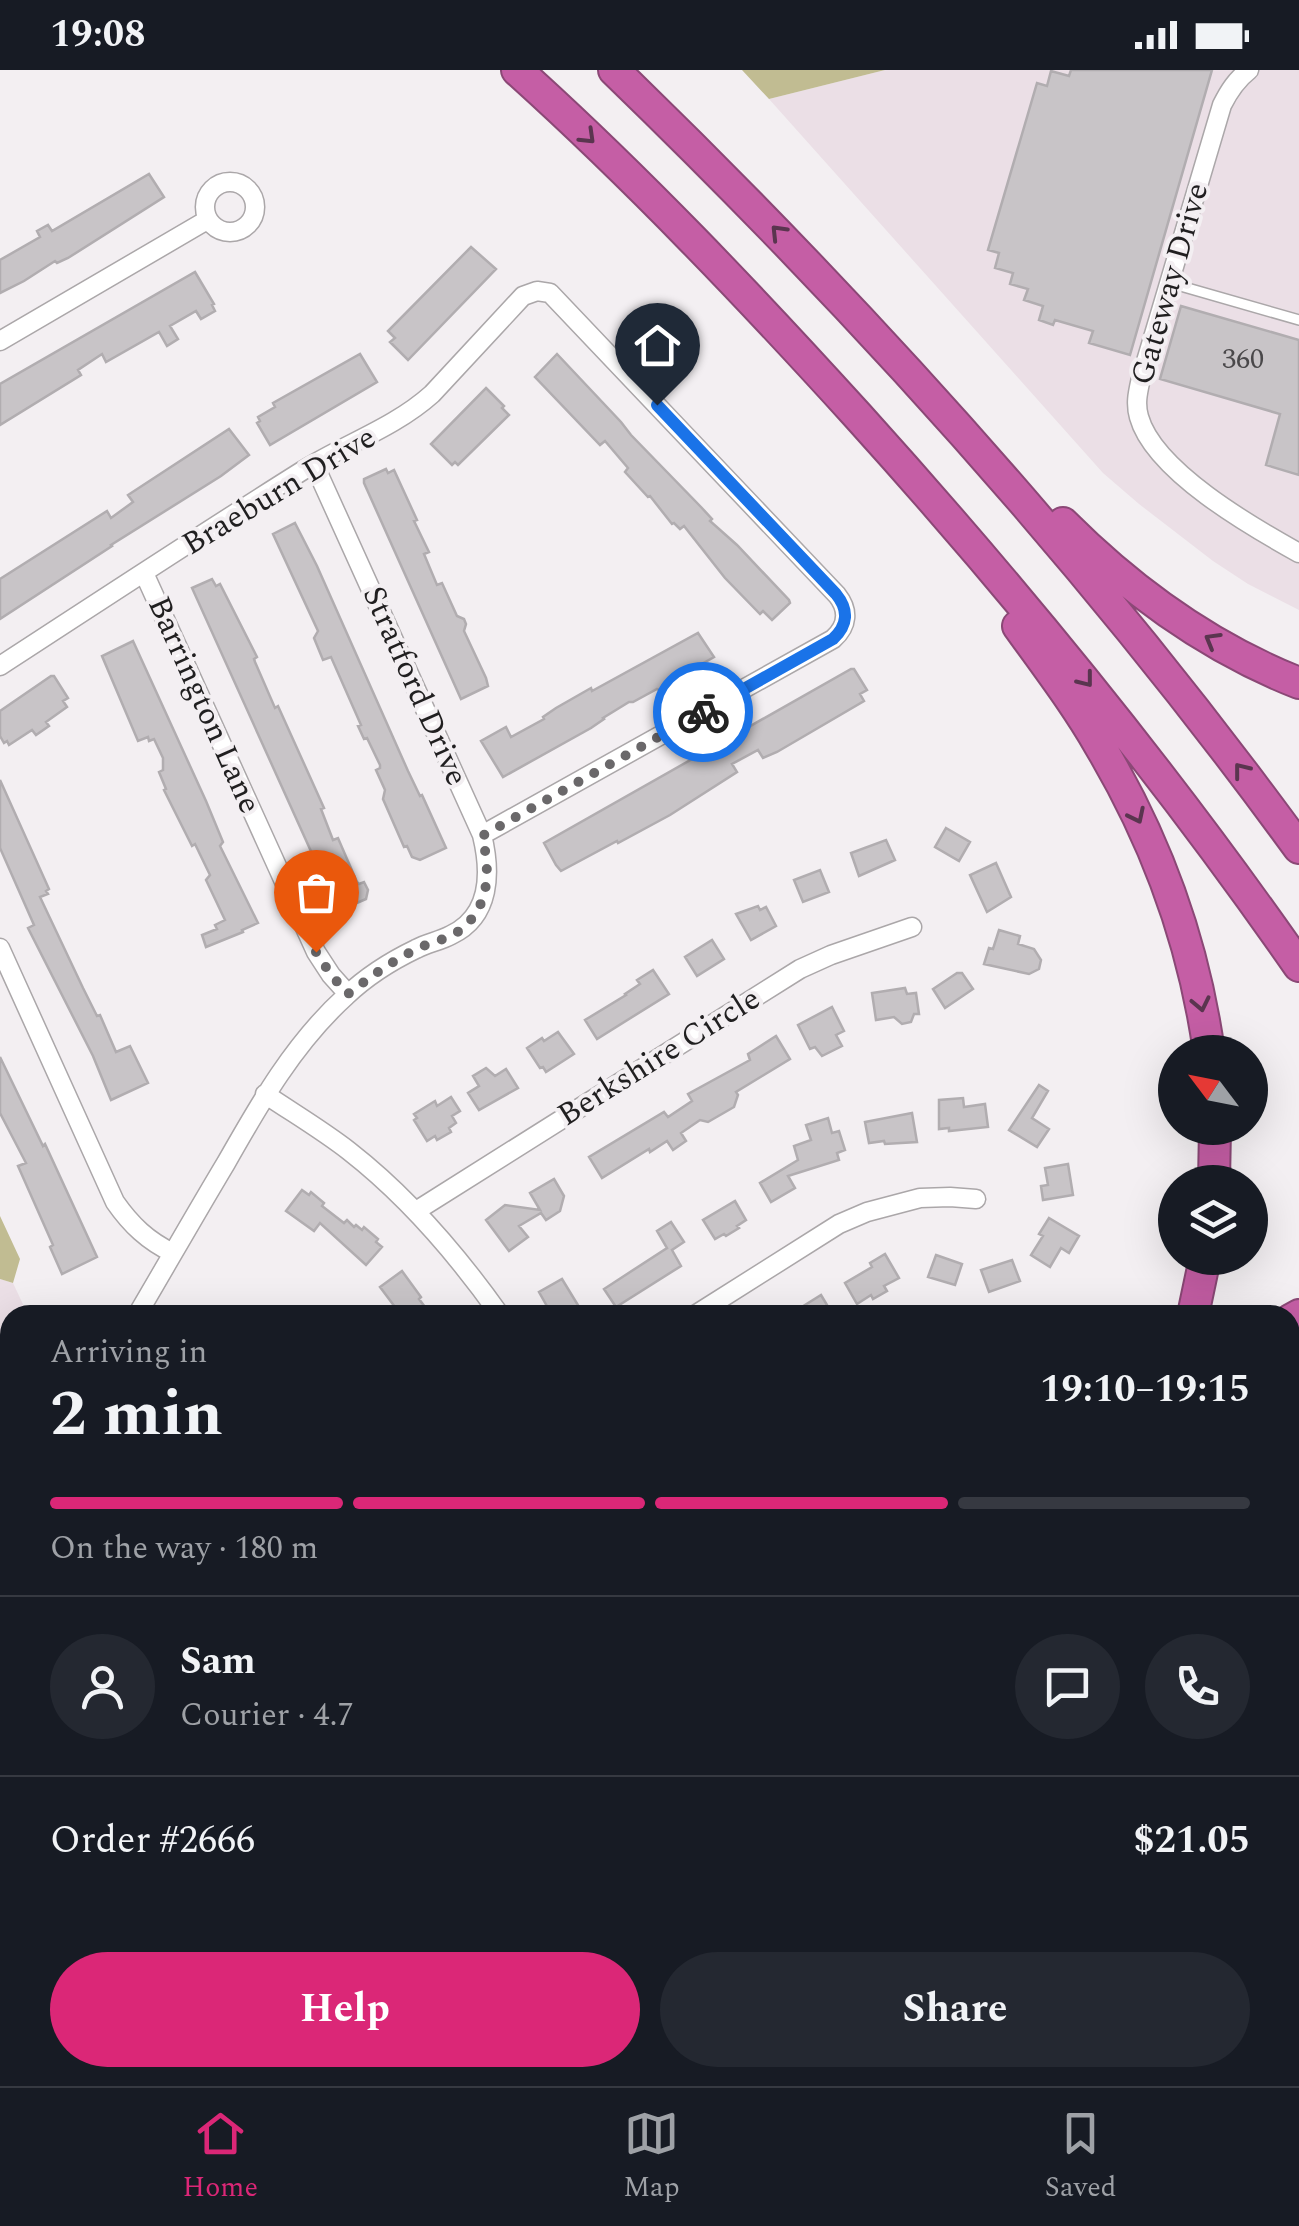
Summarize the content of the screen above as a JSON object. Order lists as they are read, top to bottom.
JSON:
{
  "streets": {
    "street": [
      "Gateway Drive",
      "Braeburn Drive",
      "Stratford Drive",
      "Barrington Lane",
      "Berkshire Circle"
    ]
  },
  "crossings": [
    ["Braeburn Drive", "Stratford Drive"],
    ["Braeburn Drive", "Barrington Lane"],
    ["Stratford Drive", "Barrington Lane"]
  ],
  "house_numbers": ["360"],
  "north": "top left",
  "page": {
    "status": "19:08",
    "heading": ["2 min", "Arriving in", "19:10–19:15"],
    "panel": [
      "Sam",
      "Courier · 4.7",
      "Order #2666",
      "$21.05"
    ],
    "bar": "On the way · 180 m",
    "buttons": ["Help", "Share"],
    "tabs": ["Home", "Map", "Saved"]
  }
}
